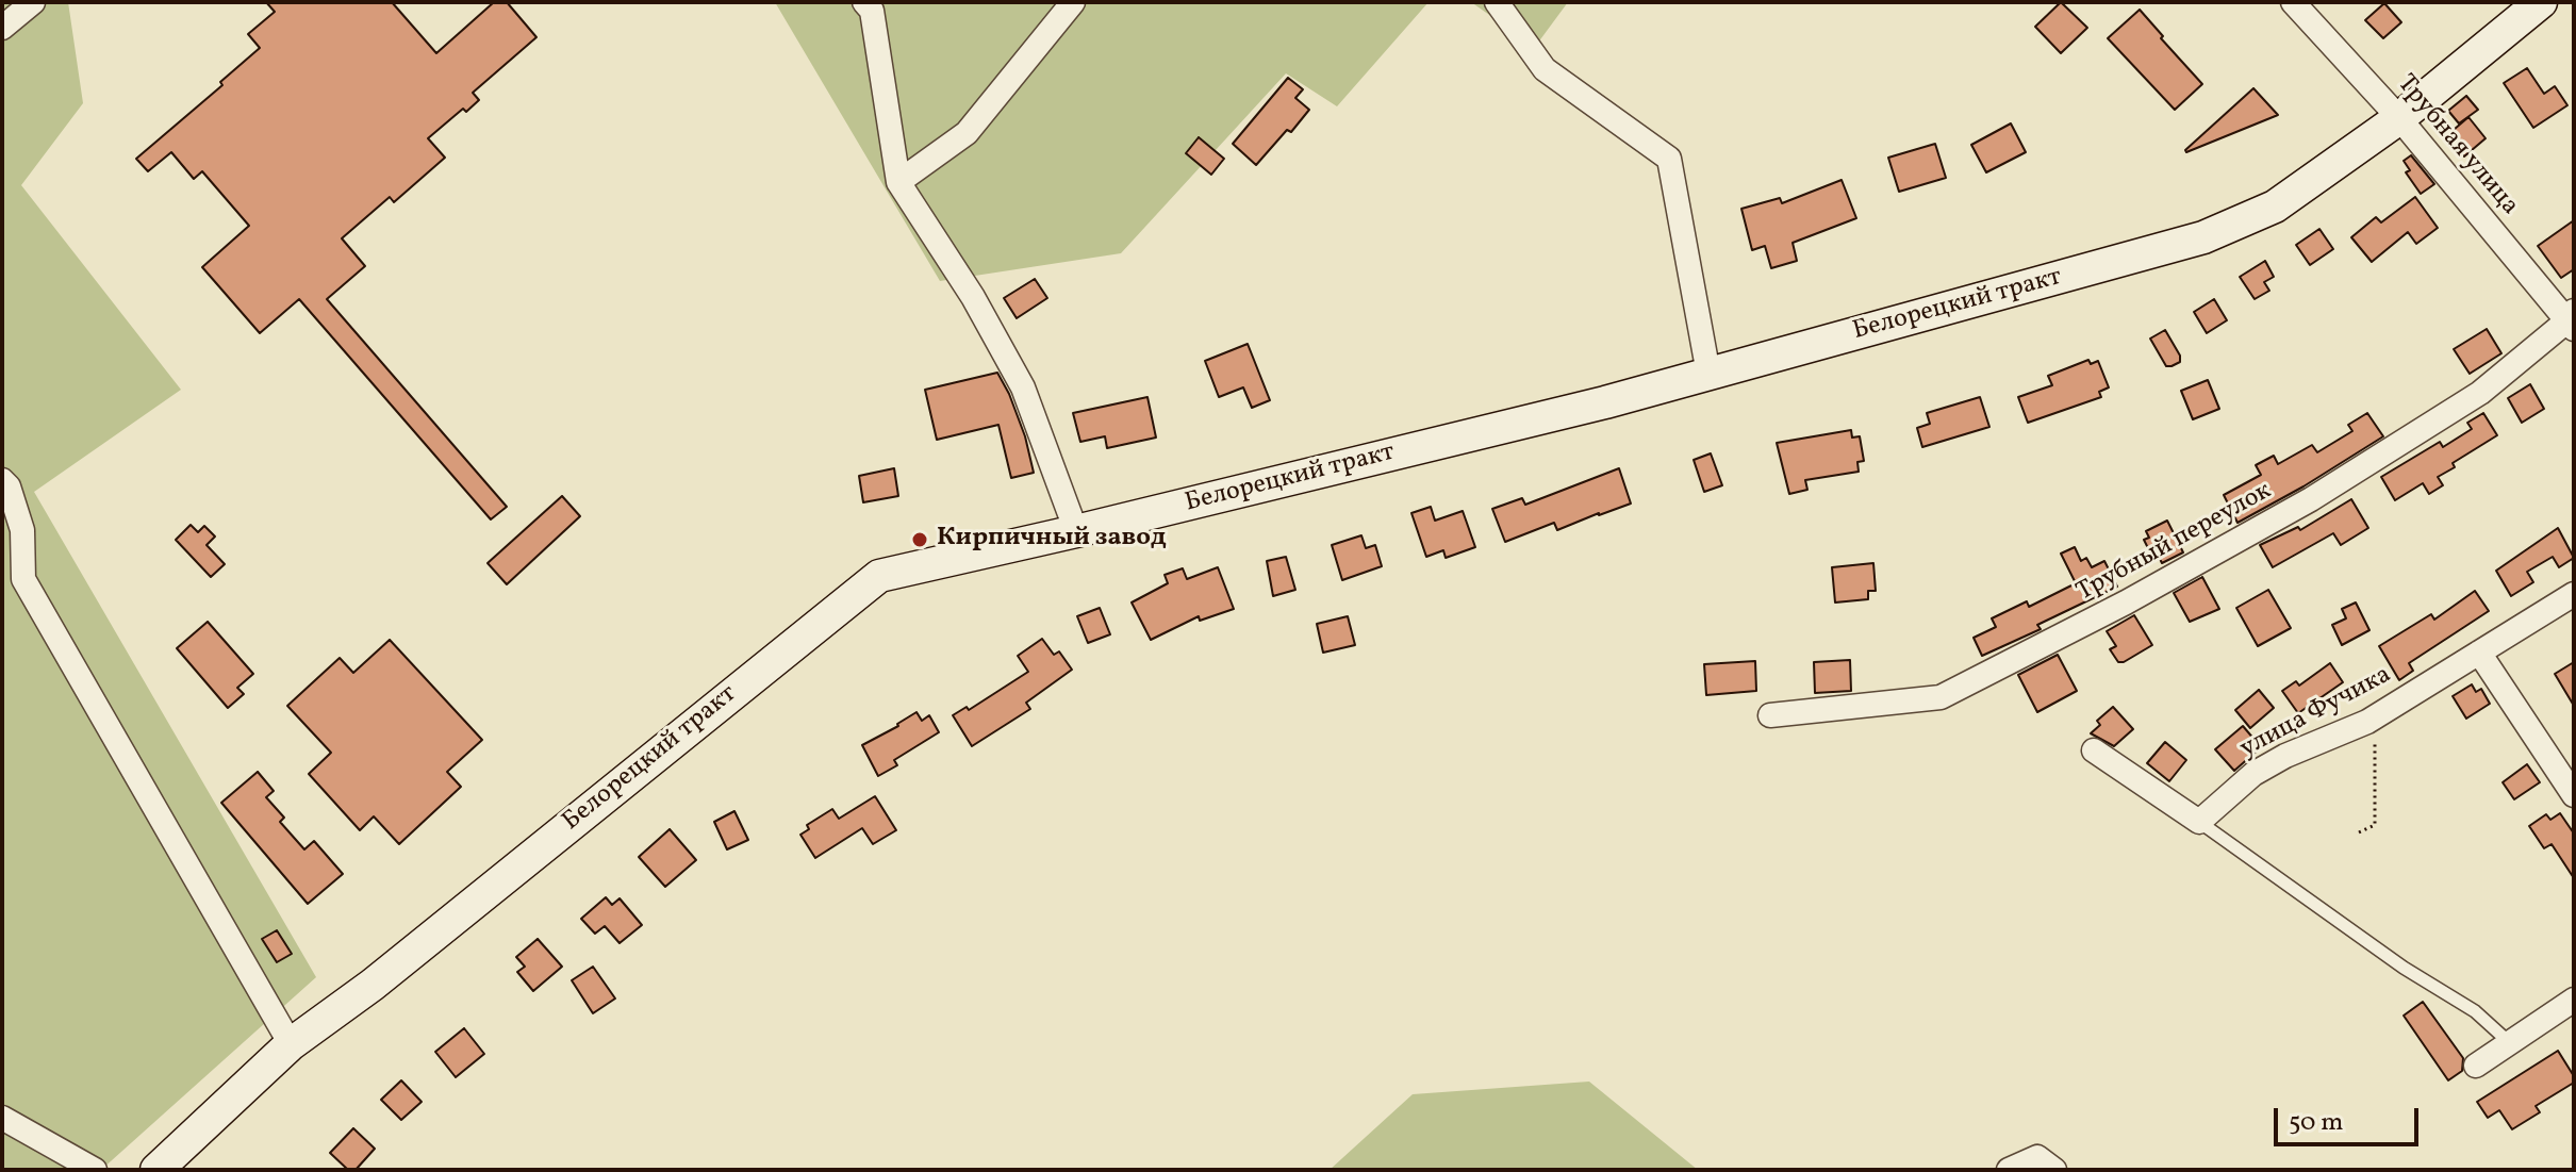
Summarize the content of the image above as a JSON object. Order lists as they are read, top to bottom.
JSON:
{
  "streets": {
    "street": [
      "Трубная улица",
      "Белорецкий тракт",
      "Трубный переулок",
      "улица Фучика"
    ]
  },
  "crossings": [
    ["Трубная улица", "Белорецкий тракт"],
    ["Трубная улица", "Трубный переулок"]
  ],
  "places": ["Кирпичный завод"],
  "scale_bar": "50 m"
}
